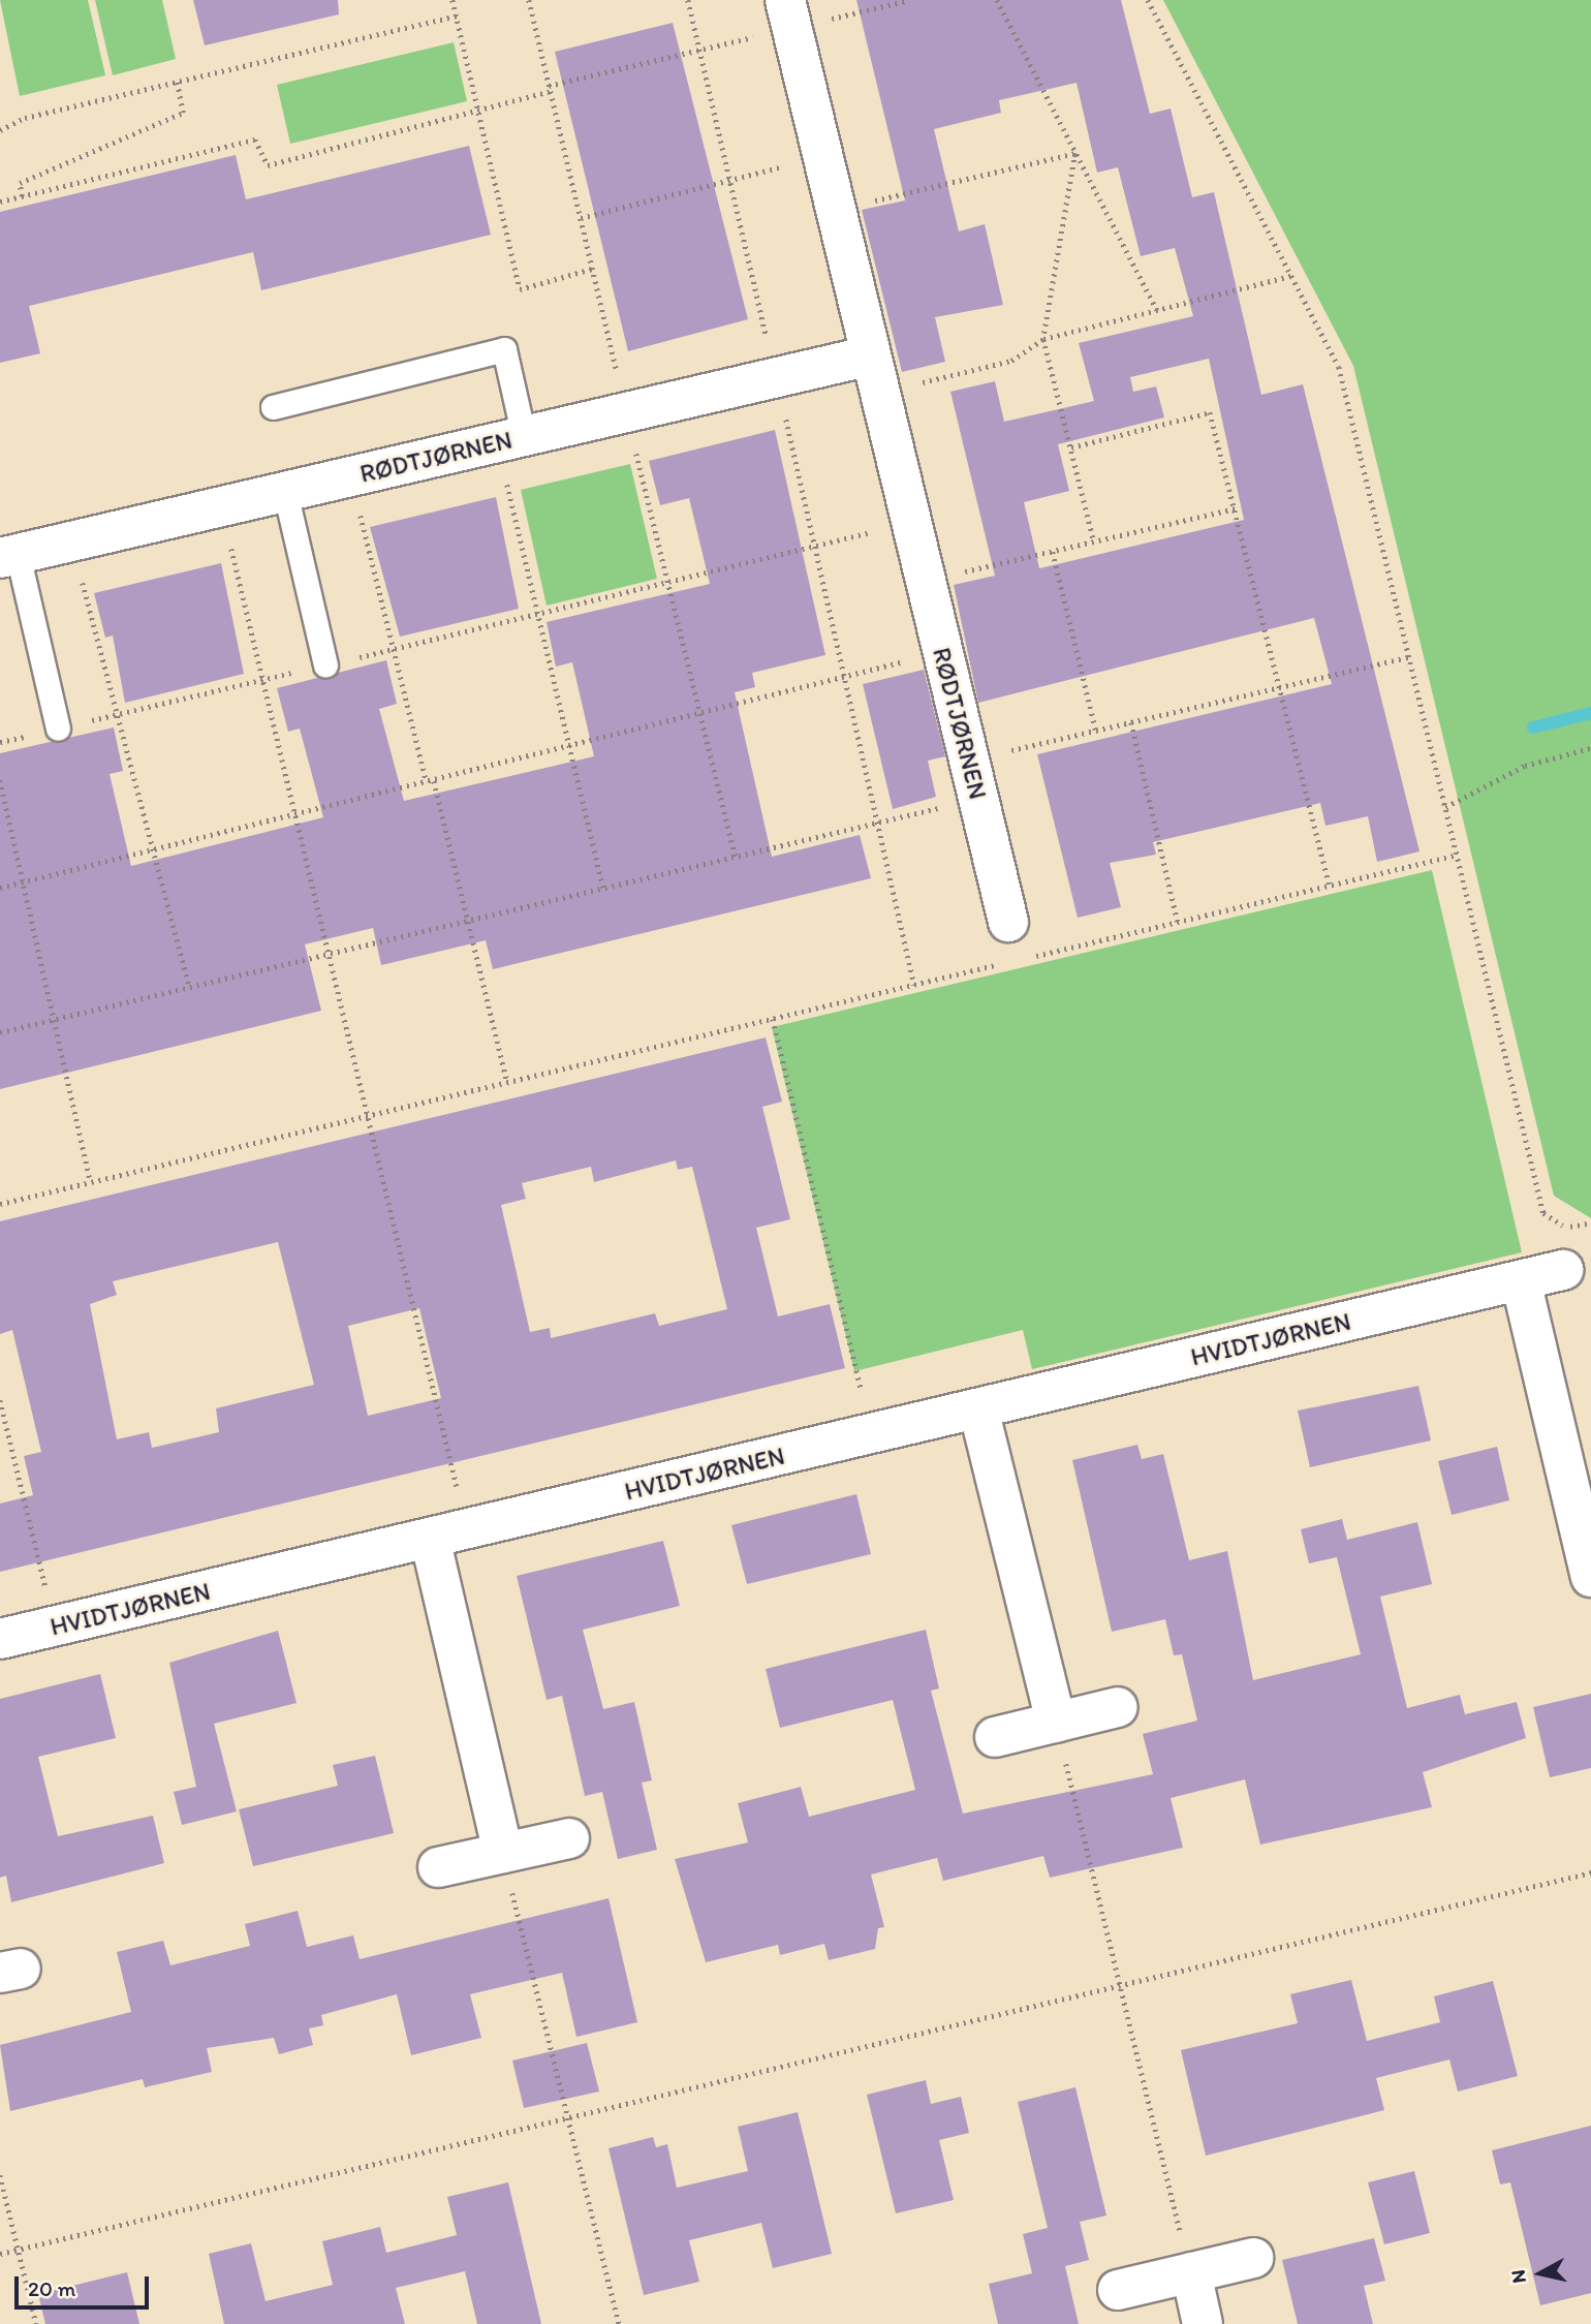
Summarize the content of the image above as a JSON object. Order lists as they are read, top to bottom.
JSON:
{
  "streets": {
    "street": ["RØDTJØRNEN", "HVIDTJØRNEN"]
  },
  "scale_bar": "20 m",
  "north": "left"
}
